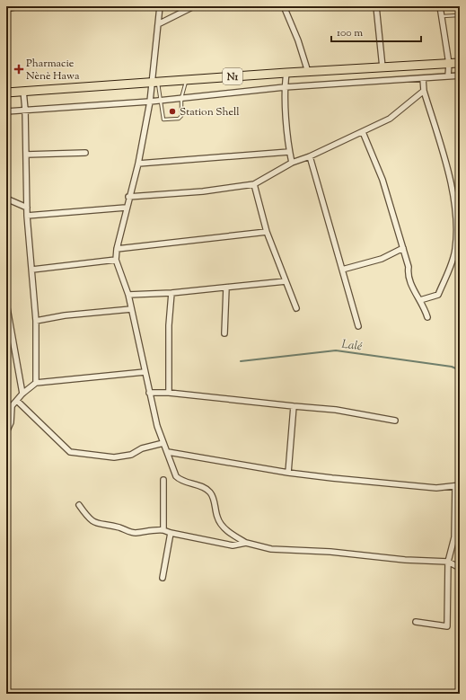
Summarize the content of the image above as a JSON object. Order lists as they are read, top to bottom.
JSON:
{
  "streets": {
    "highway": ["N1"]
  },
  "water": ["Lalé"],
  "places": {
    "health": ["Pharmacie Nènè Hawa"],
    "other": ["Station Shell"]
  },
  "scale_bar": "100 m"
}
